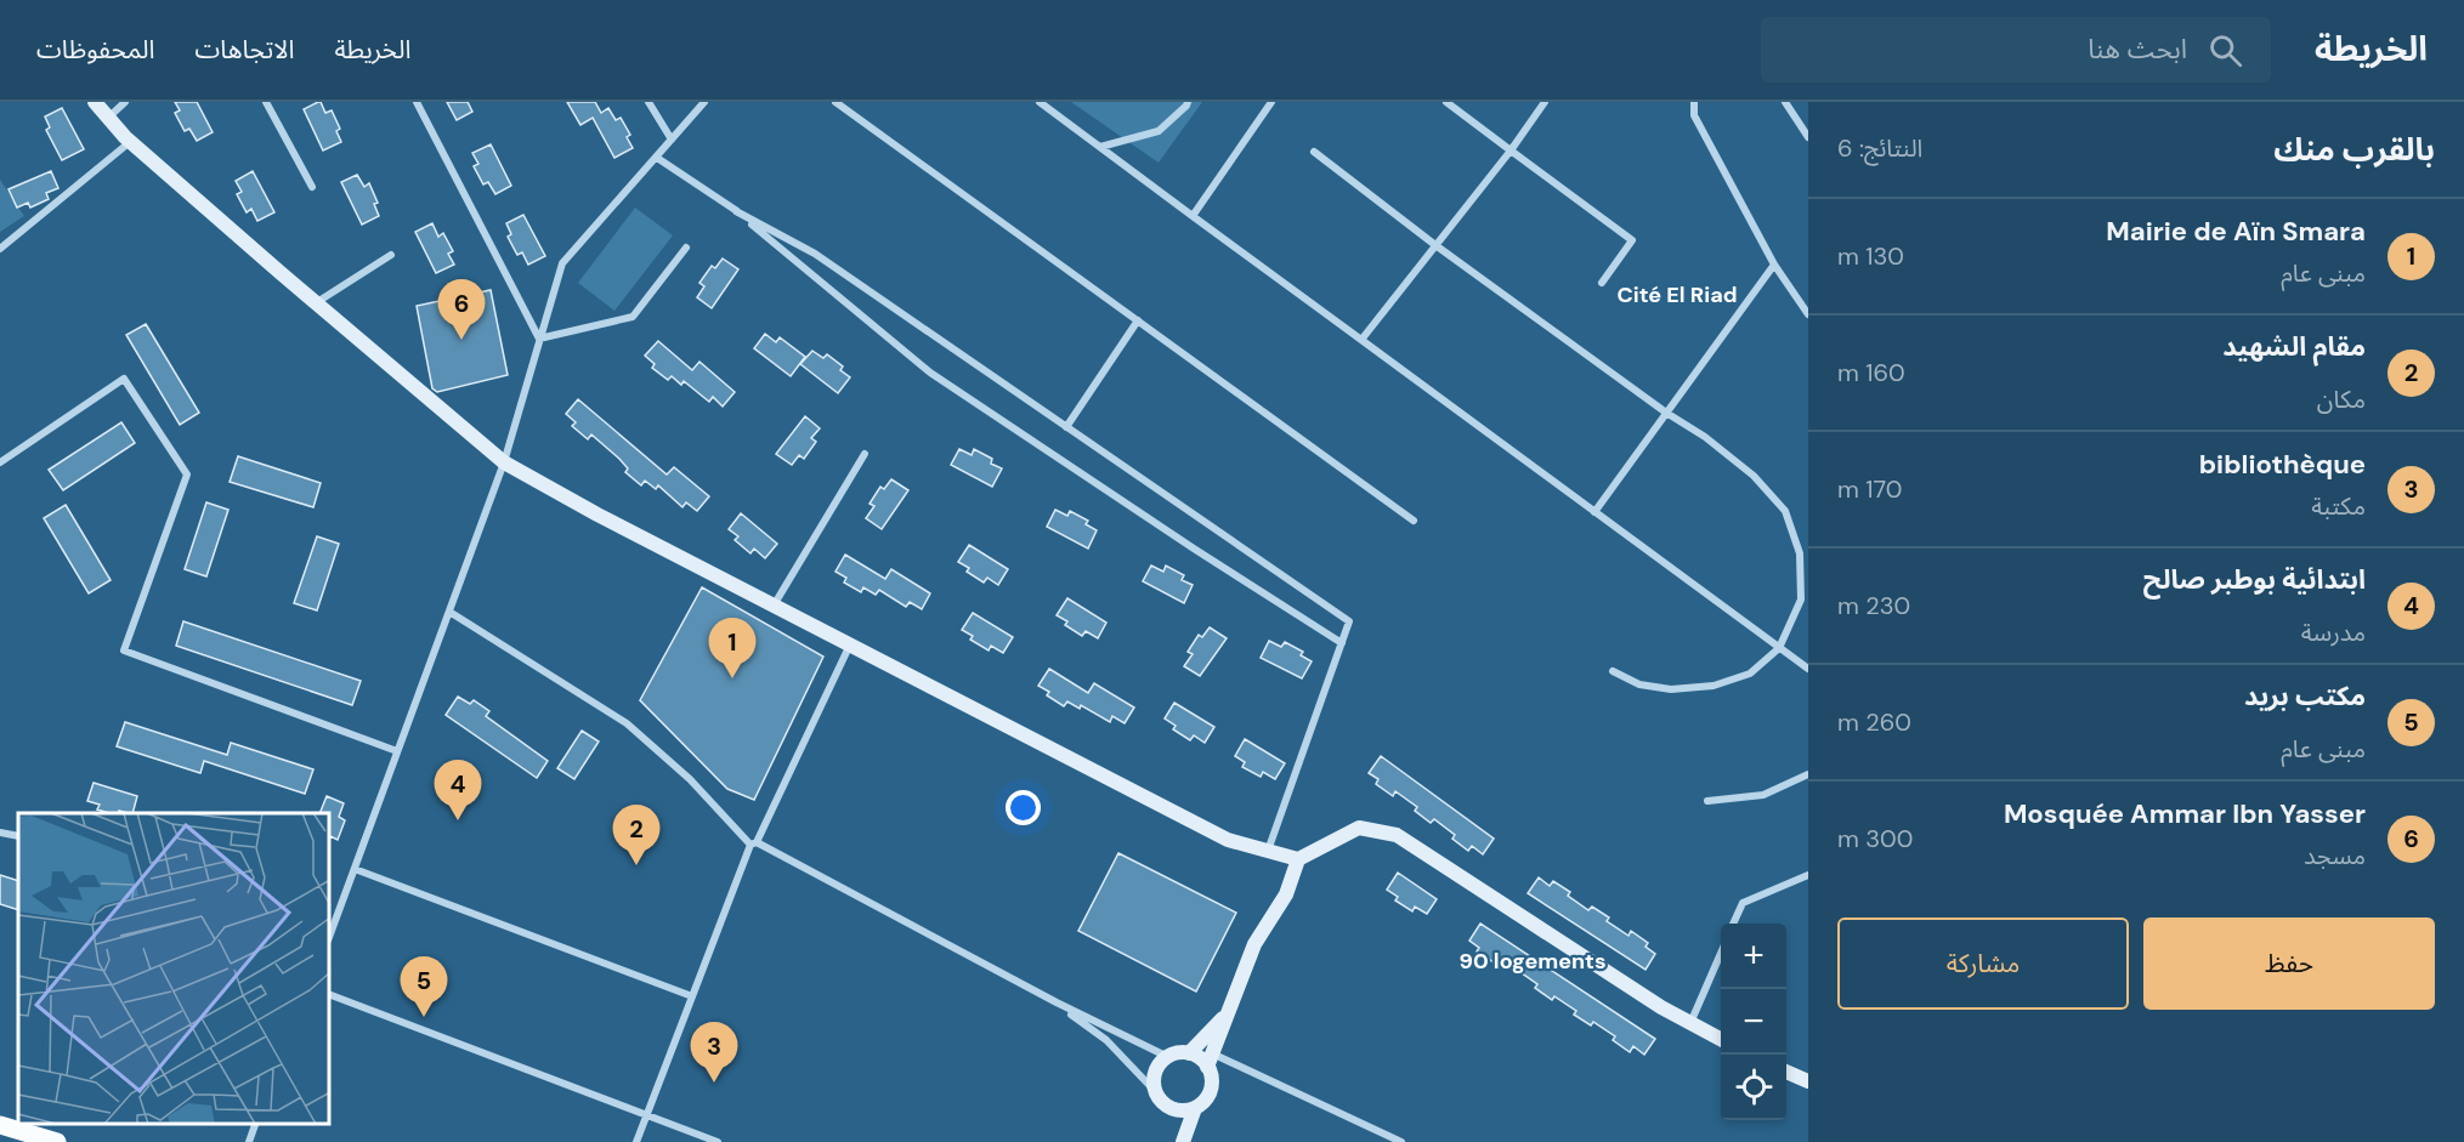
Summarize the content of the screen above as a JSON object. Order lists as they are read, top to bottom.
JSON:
{
  "districts": ["Cité El Riad", "90 logements"],
  "page": {
    "header": "الخريطة",
    "search": "ابحث هنا",
    "nav": ["الخريطة", "الاتجاهات", "المحفوظات"],
    "heading": ["بالقرب منك", "النتائج: 6"],
    "list": [
      {
        "mark": "1",
        "name": "Mairie de Aïn Smara",
        "note": "مبنى عام",
        "value": "130 m"
      },
      {
        "mark": "2",
        "name": "مقام الشهيد",
        "note": "مكان",
        "value": "160 m"
      },
      {
        "mark": "3",
        "name": "bibliothèque",
        "note": "مكتبة",
        "value": "170 m"
      },
      {
        "mark": "4",
        "name": "ابتدائية بوطبر صالح",
        "note": "مدرسة",
        "value": "230 m"
      },
      {
        "mark": "5",
        "name": "مكتب بريد",
        "note": "مبنى عام",
        "value": "260 m"
      },
      {
        "mark": "6",
        "name": "Mosquée Ammar Ibn Yasser",
        "note": "مسجد",
        "value": "300 m"
      }
    ],
    "pins": [
      "6",
      "1",
      "4",
      "2",
      "5",
      "3"
    ],
    "buttons": ["حفظ", "مشاركة"],
    "map_buttons": ["+", "−"]
  }
}
